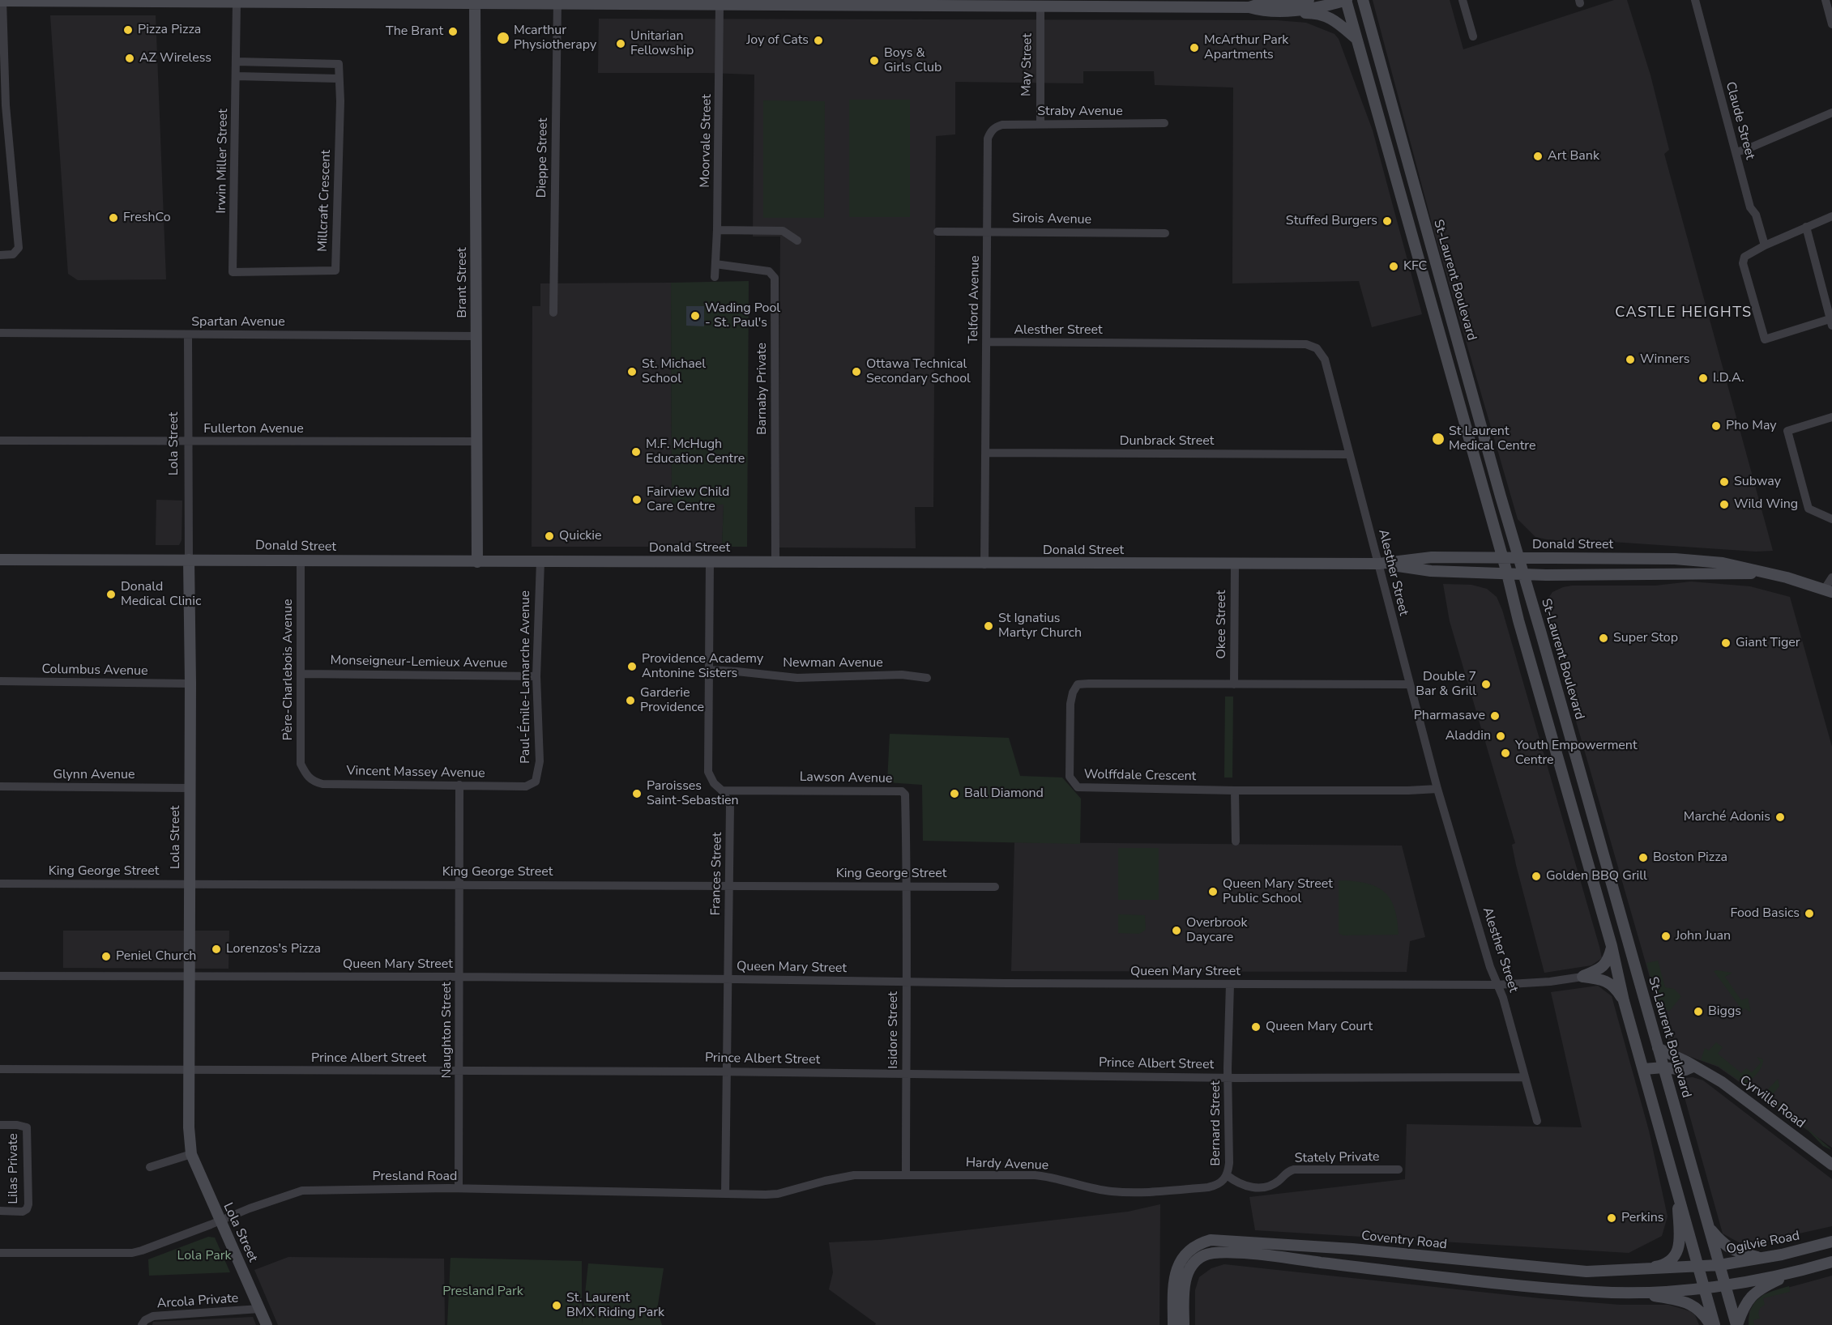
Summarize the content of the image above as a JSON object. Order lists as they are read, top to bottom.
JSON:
{
  "streets": {
    "main road": [
      "St-Laurent Boulevard",
      "Brant Street",
      "Lola Street",
      "Donald Street",
      "Cyrville Road",
      "Coventry Road",
      "Ogilvie Road"
    ],
    "street": [
      "May Street",
      "Straby Avenue",
      "Claude Street",
      "Moorvale Street",
      "Dieppe Street",
      "Irwin Miller Street",
      "Millcraft Crescent",
      "Sirois Avenue",
      "Telford Avenue",
      "Spartan Avenue",
      "Alesther Street",
      "Barnaby Private",
      "Fullerton Avenue",
      "Dunbrack Street",
      "Okee Street",
      "Monseigneur-Lemieux Avenue",
      "Newman Avenue",
      "Père-Charlebois Avenue",
      "Columbus Avenue",
      "Paul-Émile-Lamarche Avenue",
      "Vincent Massey Avenue",
      "Glynn Avenue",
      "Wolffdale Crescent",
      "Lawson Avenue",
      "King George Street",
      "Frances Street",
      "Queen Mary Street",
      "Naughton Street",
      "Isidore Street",
      "Prince Albert Street",
      "Bernard Street",
      "Stately Private",
      "Hardy Avenue",
      "Lilas Private",
      "Presland Road",
      "Arcola Private"
    ]
  },
  "crossings": [
    ["May Street", "Straby Avenue"],
    ["Straby Avenue", "Telford Avenue"],
    ["Moorvale Street", "Barnaby Private"],
    ["Irwin Miller Street", "Millcraft Crescent"],
    ["Sirois Avenue", "Telford Avenue"],
    ["St-Laurent Boulevard", "Donald Street"],
    ["St-Laurent Boulevard", "Cyrville Road"],
    ["St-Laurent Boulevard", "Ogilvie Road"],
    ["Brant Street", "Spartan Avenue"],
    ["Brant Street", "Fullerton Avenue"],
    ["Brant Street", "Donald Street"],
    ["Telford Avenue", "Alesther Street"],
    ["Telford Avenue", "Dunbrack Street"],
    ["Telford Avenue", "Donald Street"],
    ["Spartan Avenue", "Lola Street"],
    ["Alesther Street", "Dunbrack Street"],
    ["Alesther Street", "Donald Street"],
    ["Alesther Street", "Wolffdale Crescent"],
    ["Alesther Street", "Queen Mary Street"],
    ["Alesther Street", "Prince Albert Street"],
    ["Barnaby Private", "Donald Street"],
    ["Fullerton Avenue", "Lola Street"],
    ["Lola Street", "Donald Street"],
    ["Lola Street", "Columbus Avenue"],
    ["Lola Street", "Glynn Avenue"],
    ["Lola Street", "King George Street"],
    ["Lola Street", "Queen Mary Street"],
    ["Lola Street", "Prince Albert Street"],
    ["Lola Street", "Presland Road"],
    ["Lola Street", "Arcola Private"],
    ["Donald Street", "Okee Street"],
    ["Donald Street", "Père-Charlebois Avenue"],
    ["Donald Street", "Paul-Émile-Lamarche Avenue"],
    ["Donald Street", "Frances Street"],
    ["Okee Street", "Wolffdale Crescent"],
    ["Monseigneur-Lemieux Avenue", "Père-Charlebois Avenue"],
    ["Monseigneur-Lemieux Avenue", "Paul-Émile-Lamarche Avenue"],
    ["Newman Avenue", "Frances Street"],
    ["Père-Charlebois Avenue", "Vincent Massey Avenue"],
    ["Paul-Émile-Lamarche Avenue", "Vincent Massey Avenue"],
    ["Vincent Massey Avenue", "Naughton Street"],
    ["Lawson Avenue", "King George Street"],
    ["Lawson Avenue", "Frances Street"],
    ["Lawson Avenue", "Isidore Street"],
    ["King George Street", "Frances Street"],
    ["King George Street", "Naughton Street"],
    ["King George Street", "Isidore Street"],
    ["Frances Street", "Queen Mary Street"],
    ["Frances Street", "Prince Albert Street"],
    ["Frances Street", "Presland Road"],
    ["Queen Mary Street", "Naughton Street"],
    ["Queen Mary Street", "Isidore Street"],
    ["Queen Mary Street", "Bernard Street"],
    ["Naughton Street", "Prince Albert Street"],
    ["Naughton Street", "Presland Road"],
    ["Isidore Street", "Prince Albert Street"],
    ["Isidore Street", "Hardy Avenue"],
    ["Prince Albert Street", "Bernard Street"],
    ["Bernard Street", "Stately Private"],
    ["Bernard Street", "Hardy Avenue"],
    ["Stately Private", "Hardy Avenue"],
    ["Hardy Avenue", "Presland Road"],
    ["Coventry Road", "Ogilvie Road"]
  ],
  "districts": ["CASTLE HEIGHTS"],
  "parks": ["Lola Park", "Presland Park"],
  "places": [
    "Pizza Pizza",
    "The Brant",
    "Mcarthur Physiotherapy",
    "Joy of Cats",
    "Unitarian Fellowship",
    "McArthur Park Apartments",
    "AZ Wireless",
    "Boys & Girls Club",
    "Art Bank",
    "FreshCo",
    "Stuffed Burgers",
    "KFC",
    "Wading Pool - St. Paul's",
    "Winners",
    "St. Michael School",
    "Ottawa Technical Secondary School",
    "I.D.A.",
    "Pho May",
    "St Laurent Medical Centre",
    "M.F. McHugh Education Centre",
    "Subway",
    "Fairview Child Care Centre",
    "Wild Wing",
    "Quickie",
    "Donald Medical Clinic",
    "St Ignatius Martyr Church",
    "Super Stop",
    "Giant Tiger",
    "Providence Academy Antonine Sisters",
    "Double 7 Bar & Grill",
    "Garderie Providence",
    "Pharmasave",
    "Aladdin",
    "Youth Empowerment Centre",
    "Paroisses Saint-Sebastien",
    "Ball Diamond",
    "Marché Adonis",
    "Boston Pizza",
    "Golden BBQ Grill",
    "Queen Mary Street Public School",
    "Food Basics",
    "Overbrook Daycare",
    "John Juan",
    "Lorenzos's Pizza",
    "Peniel Church",
    "Biggs",
    "Queen Mary Court",
    "Perkins",
    "St. Laurent BMX Riding Park"
  ]
}
